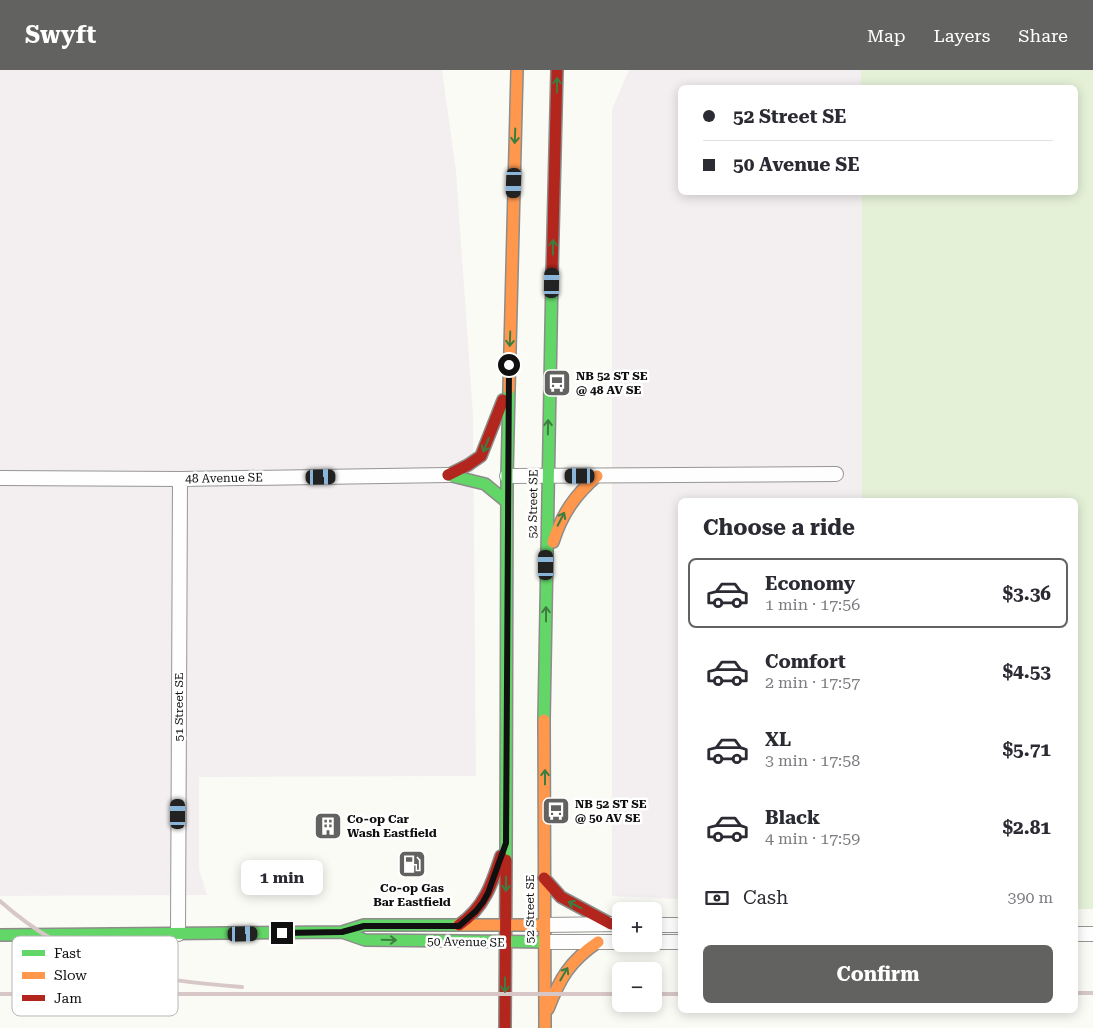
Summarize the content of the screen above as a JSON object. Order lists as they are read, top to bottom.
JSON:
{
  "streets": {
    "main road": ["52 Street SE", "50 Avenue SE"],
    "street": ["48 Avenue SE", "51 Street SE"]
  },
  "crossings": [
    ["48 Avenue SE", "51 Street SE"],
    ["52 Street SE", "50 Avenue SE"],
    ["51 Street SE", "50 Avenue SE"]
  ],
  "places": {
    "bus stop": ["NB 52 ST SE @ 48 AV SE", "NB 52 ST SE @ 50 AV SE"],
    "building": ["Co-op Car Wash Eastfield"],
    "fuel station": ["Co-op Gas Bar Eastfield"]
  },
  "legend": ["Fast", "Slow", "Jam"],
  "page": {
    "header": "Swyft",
    "nav": ["Map", "Layers", "Share"],
    "banner": ["52 Street SE", "50 Avenue SE"],
    "heading": "Choose a ride",
    "list": [
      {
        "name": "Economy",
        "note": "1 min · 17:56",
        "value": "$3.36"
      },
      {
        "name": "Comfort",
        "note": "2 min · 17:57",
        "value": "$4.53"
      },
      {
        "name": "XL",
        "note": "3 min · 17:58",
        "value": "$5.71"
      },
      {
        "name": "Black",
        "note": "4 min · 17:59",
        "value": "$2.81"
      }
    ],
    "bubble": "1 min",
    "pay": ["Cash", "390 m"],
    "map_buttons": ["+", "−"],
    "buttons": "Confirm"
  }
}
